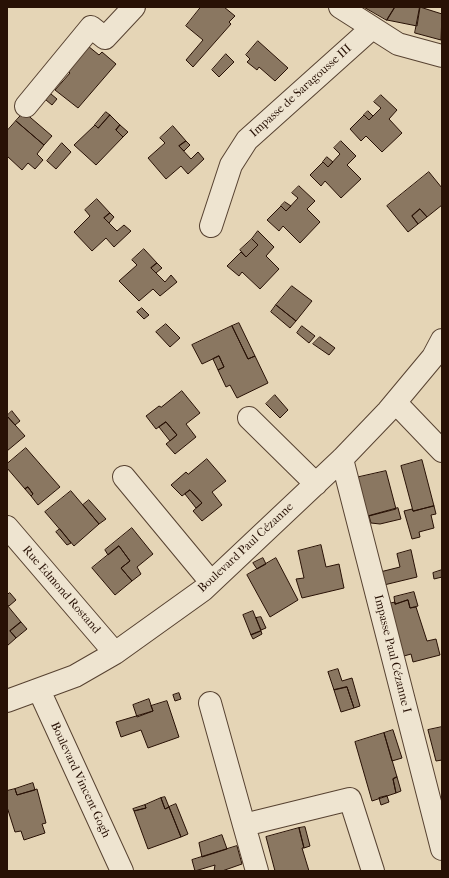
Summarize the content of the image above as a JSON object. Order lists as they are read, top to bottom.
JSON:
{
  "streets": {
    "street": [
      "Impasse de Saragousse III",
      "Boulevard Paul Cézanne",
      "Rue Edmond Rostand",
      "Impasse Paul Cézanne I",
      "Boulevard Vincent Gogh"
    ]
  },
  "crossings": [
    ["Boulevard Paul Cézanne", "Rue Edmond Rostand"],
    ["Boulevard Paul Cézanne", "Impasse Paul Cézanne I"],
    ["Boulevard Paul Cézanne", "Boulevard Vincent Gogh"]
  ]
}
